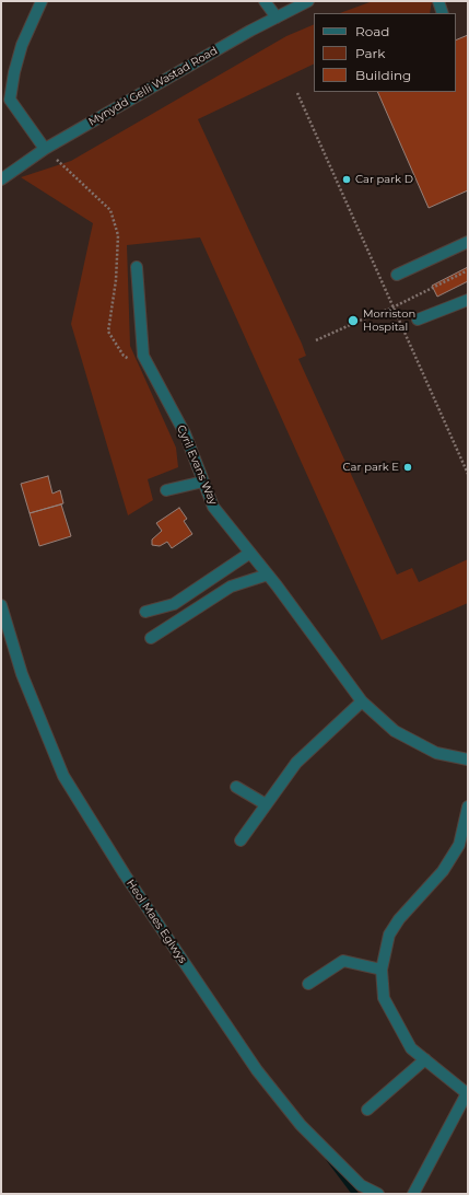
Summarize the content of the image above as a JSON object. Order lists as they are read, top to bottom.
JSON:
{
  "streets": {
    "street": ["Mynydd Gelli Wastad Road", "Cyril Evans Way", "Heol Maes Eglwys"]
  },
  "places": ["Car park D", "Morriston Hospital", "Car park E"],
  "legend": ["Road", "Park", "Building"]
}
